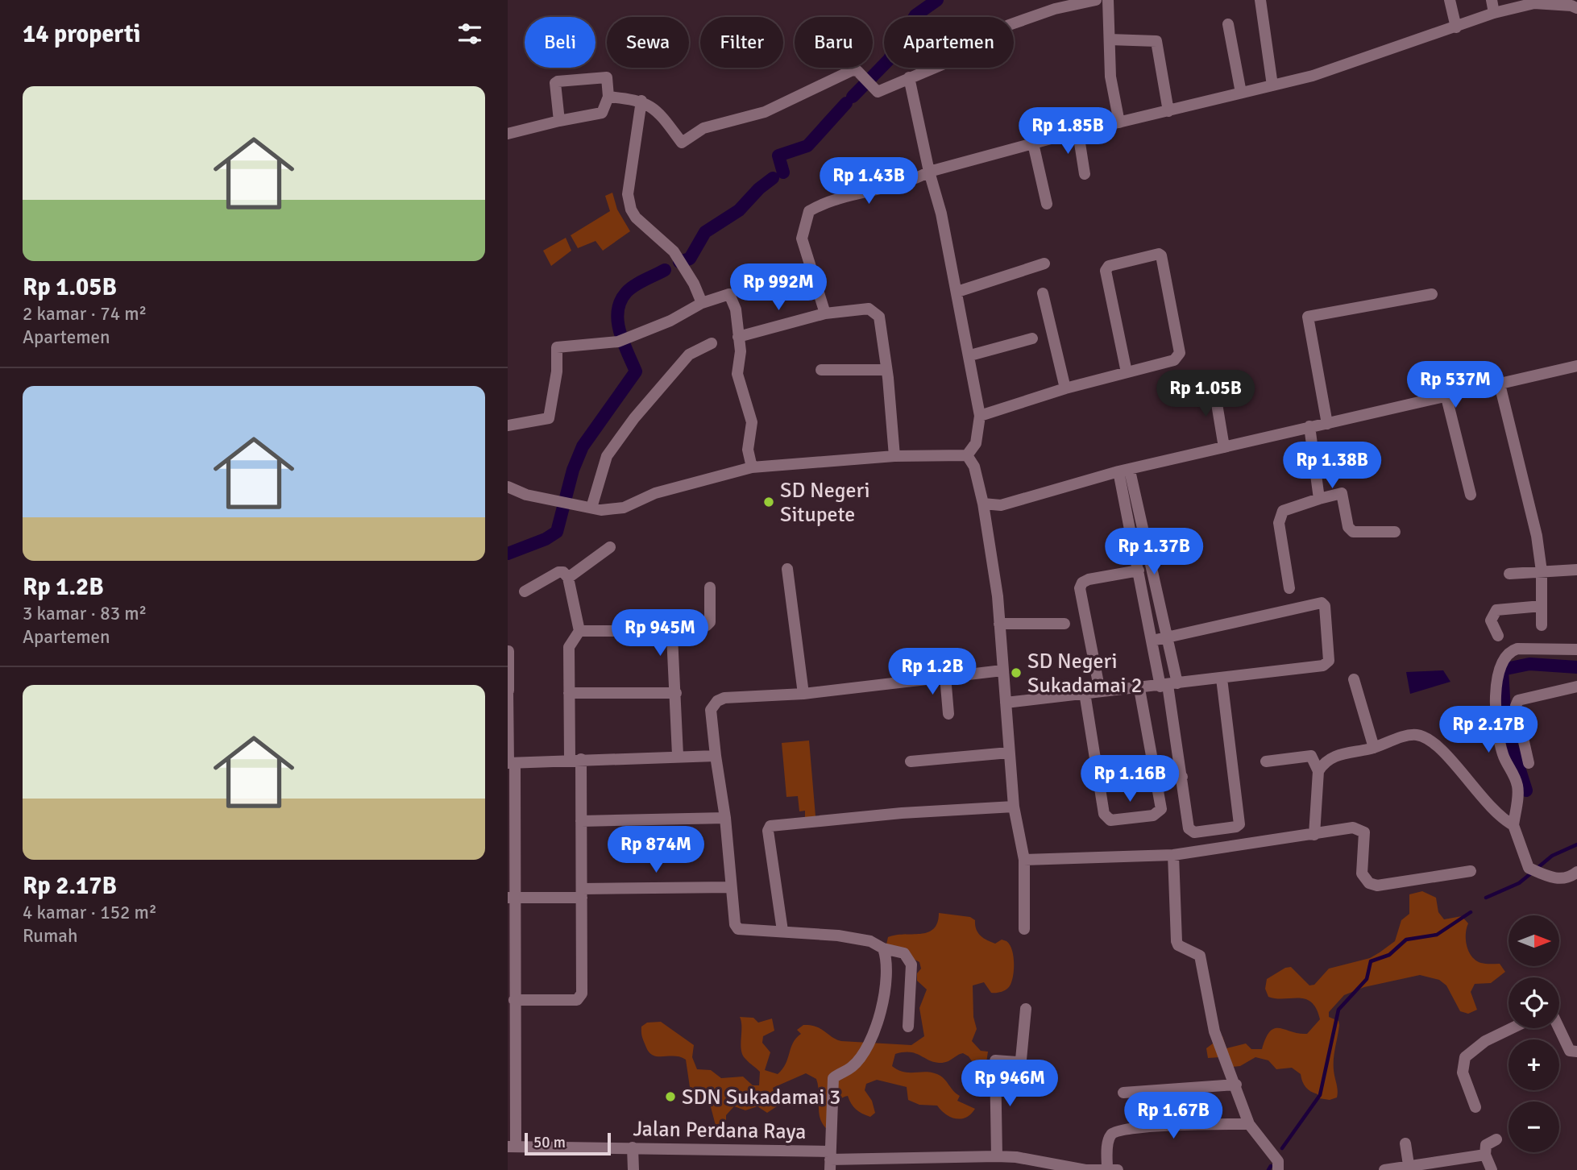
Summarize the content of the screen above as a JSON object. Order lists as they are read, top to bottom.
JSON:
{
  "streets": {
    "street": ["Jalan Perdana Raya"]
  },
  "places": ["SD Negeri Situpete", "SD Negeri Sukadamai 2", "SDN Sukadamai 3"],
  "scale_bar": "50 m",
  "north": "right",
  "page": {
    "heading": "14 properti",
    "chip": [
      "Beli",
      "Sewa",
      "Filter",
      "Baru",
      "Apartemen"
    ],
    "list": [
      {
        "name": "Rp 1.05B",
        "note": "2 kamar · 74 m² · Apartemen"
      },
      {
        "name": "Rp 1.2B",
        "note": "3 kamar · 83 m² · Apartemen"
      },
      {
        "name": "Rp 2.17B",
        "note": "4 kamar · 152 m² · Rumah"
      }
    ],
    "price": [
      "Rp 1.85B",
      "Rp 1.43B",
      "Rp 992M",
      "Rp 537M",
      "Rp 1.05B",
      "Rp 1.38B",
      "Rp 1.37B",
      "Rp 945M",
      "Rp 1.2B",
      "Rp 2.17B",
      "Rp 1.16B",
      "Rp 874M",
      "Rp 946M",
      "Rp 1.67B"
    ],
    "map_buttons": ["+", "−"],
    "scale": "50 m"
  }
}
